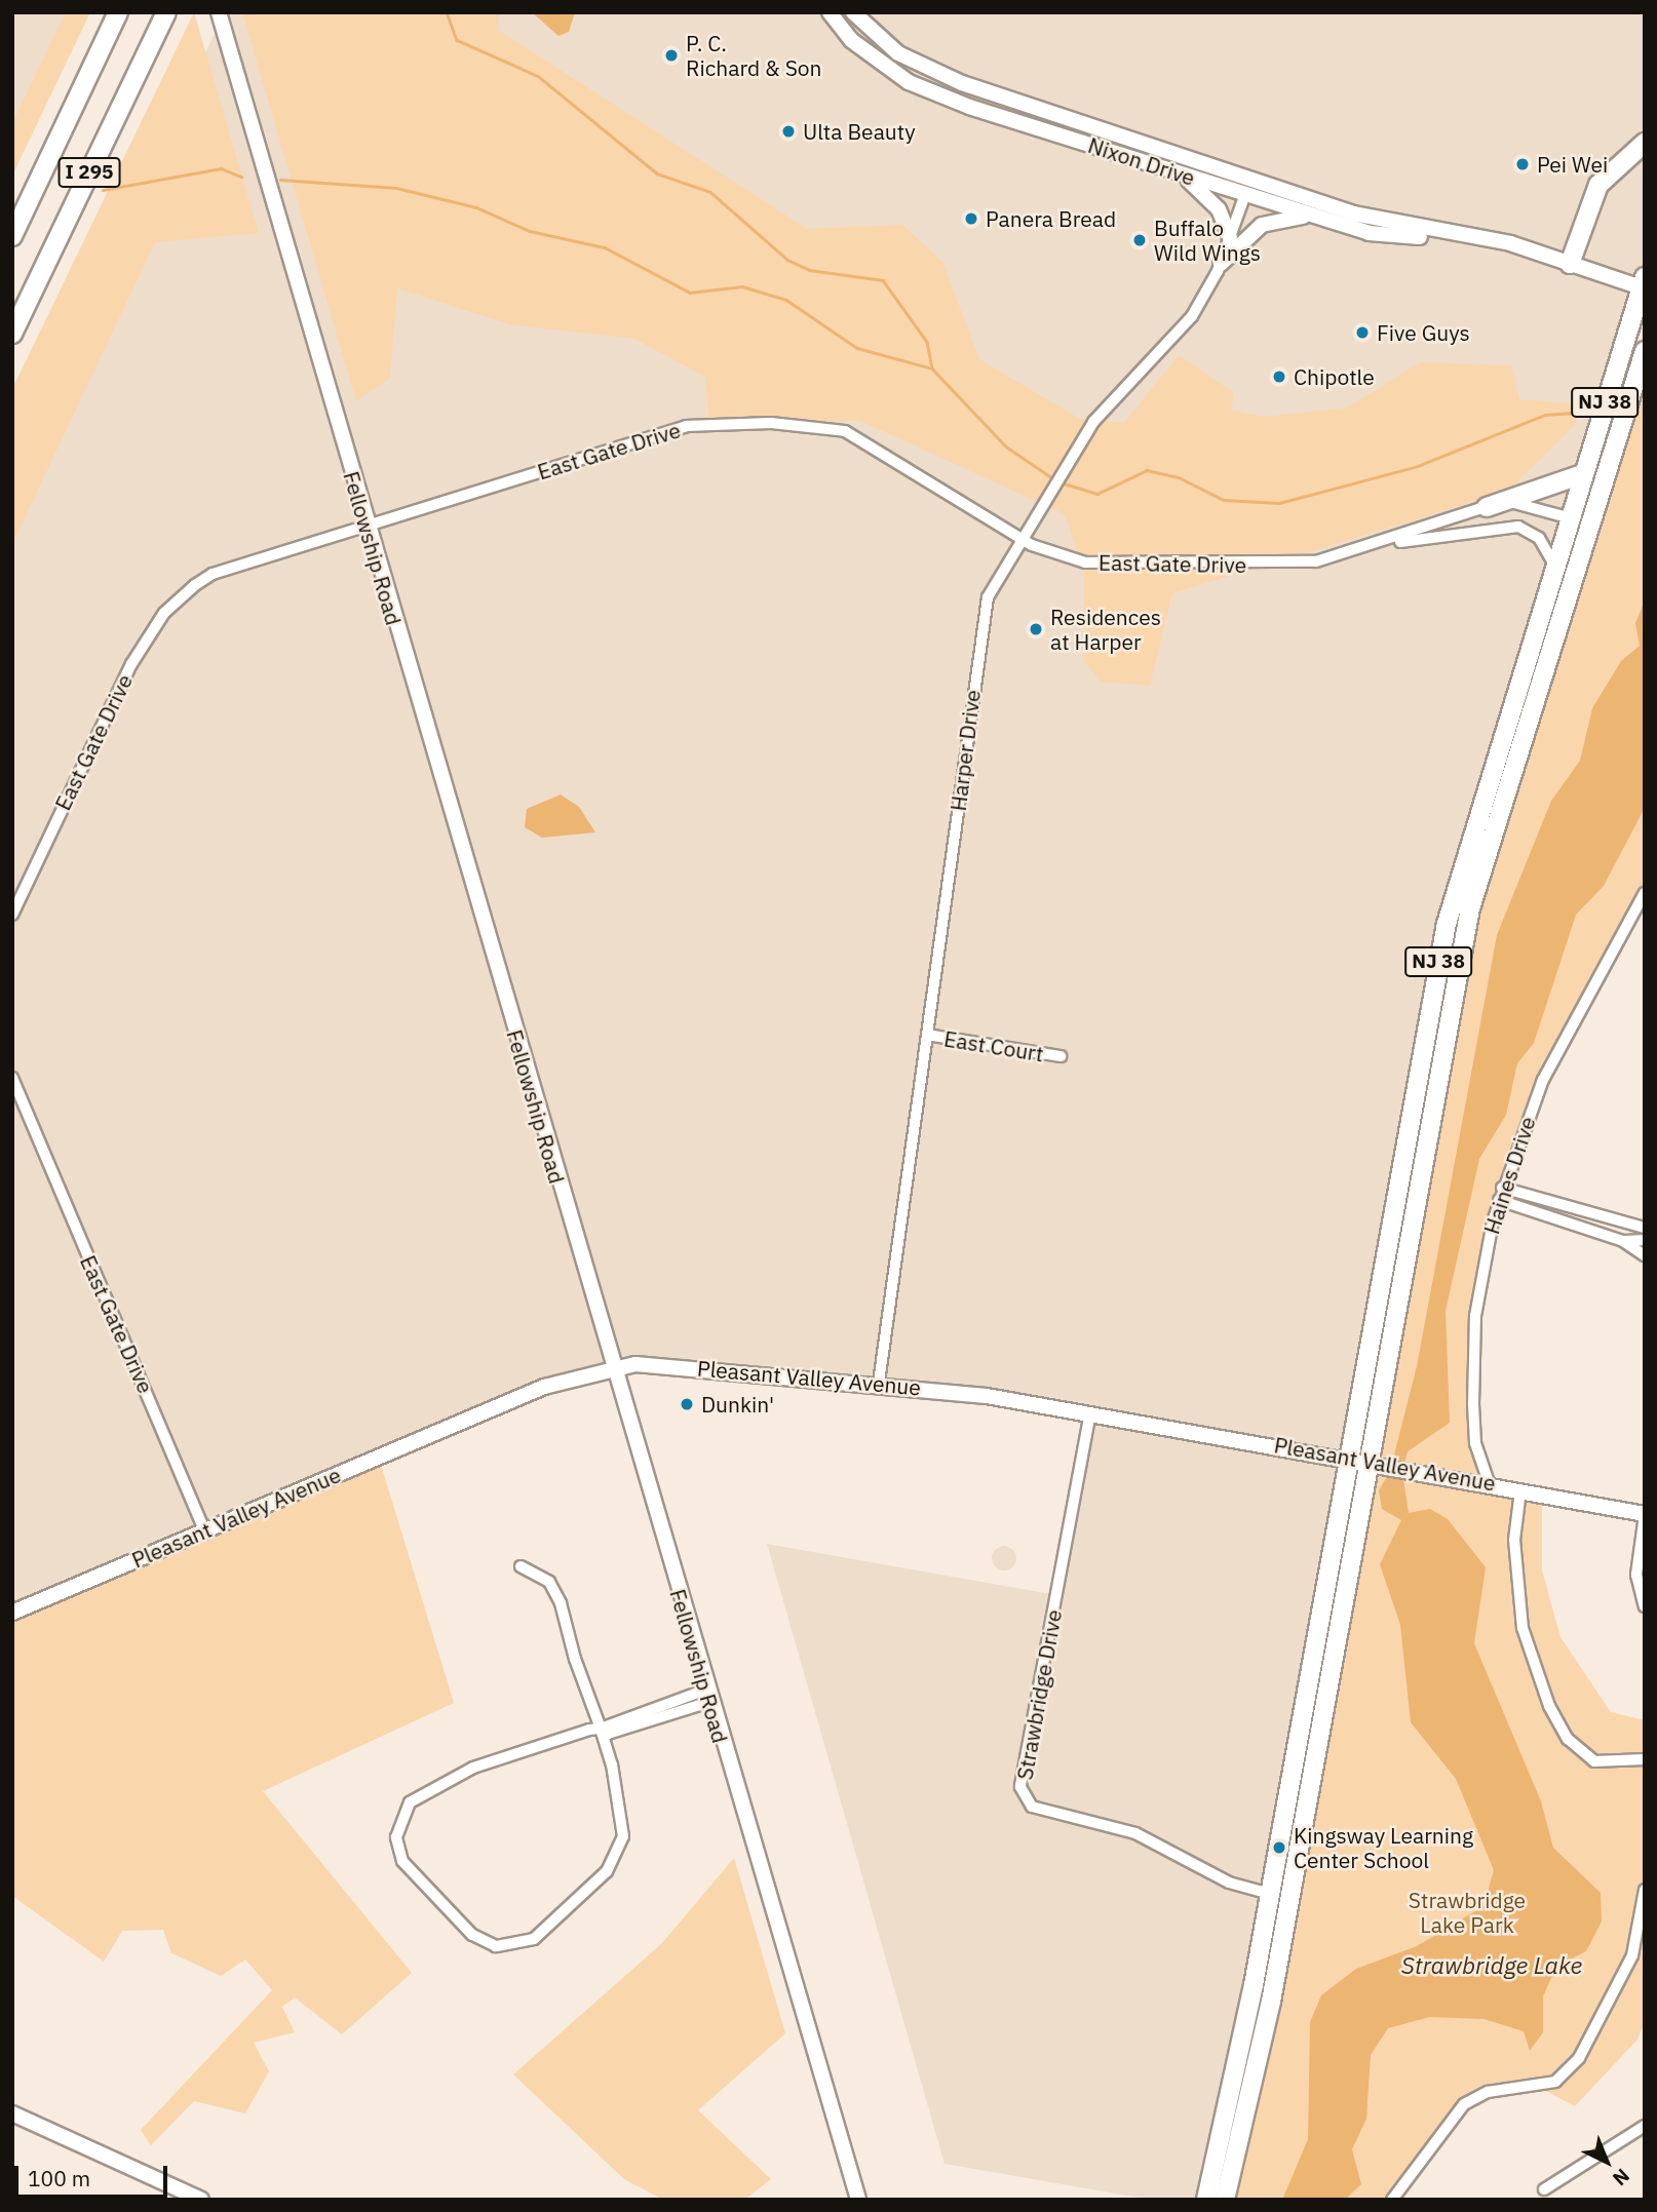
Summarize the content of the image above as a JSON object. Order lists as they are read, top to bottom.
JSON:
{
  "streets": {
    "highway": ["I 295", "NJ 38"],
    "street": [
      "Nixon Drive",
      "East Gate Drive",
      "Fellowship Road",
      "Harper Drive",
      "East Court",
      "Haines Drive",
      "Pleasant Valley Avenue",
      "Strawbridge Drive"
    ]
  },
  "crossings": [
    ["Nixon Drive", "NJ 38"],
    ["Nixon Drive", "Harper Drive"],
    ["NJ 38", "East Gate Drive"],
    ["NJ 38", "Pleasant Valley Avenue"],
    ["NJ 38", "Strawbridge Drive"],
    ["East Gate Drive", "Fellowship Road"],
    ["East Gate Drive", "Harper Drive"],
    ["East Gate Drive", "Pleasant Valley Avenue"],
    ["Fellowship Road", "Pleasant Valley Avenue"],
    ["Harper Drive", "East Court"],
    ["Harper Drive", "Pleasant Valley Avenue"],
    ["Haines Drive", "Pleasant Valley Avenue"],
    ["Pleasant Valley Avenue", "Strawbridge Drive"]
  ],
  "water": ["Strawbridge Lake"],
  "parks": ["Strawbridge Lake Park"],
  "places": [
    "P. C. Richard & Son",
    "Ulta Beauty",
    "Pei Wei",
    "Panera Bread",
    "Buffalo Wild Wings",
    "Five Guys",
    "Chipotle",
    "Residences at Harper",
    "Dunkin'",
    "Kingsway Learning Center School"
  ],
  "scale_bar": "100 m",
  "north": "bottom right"
}
